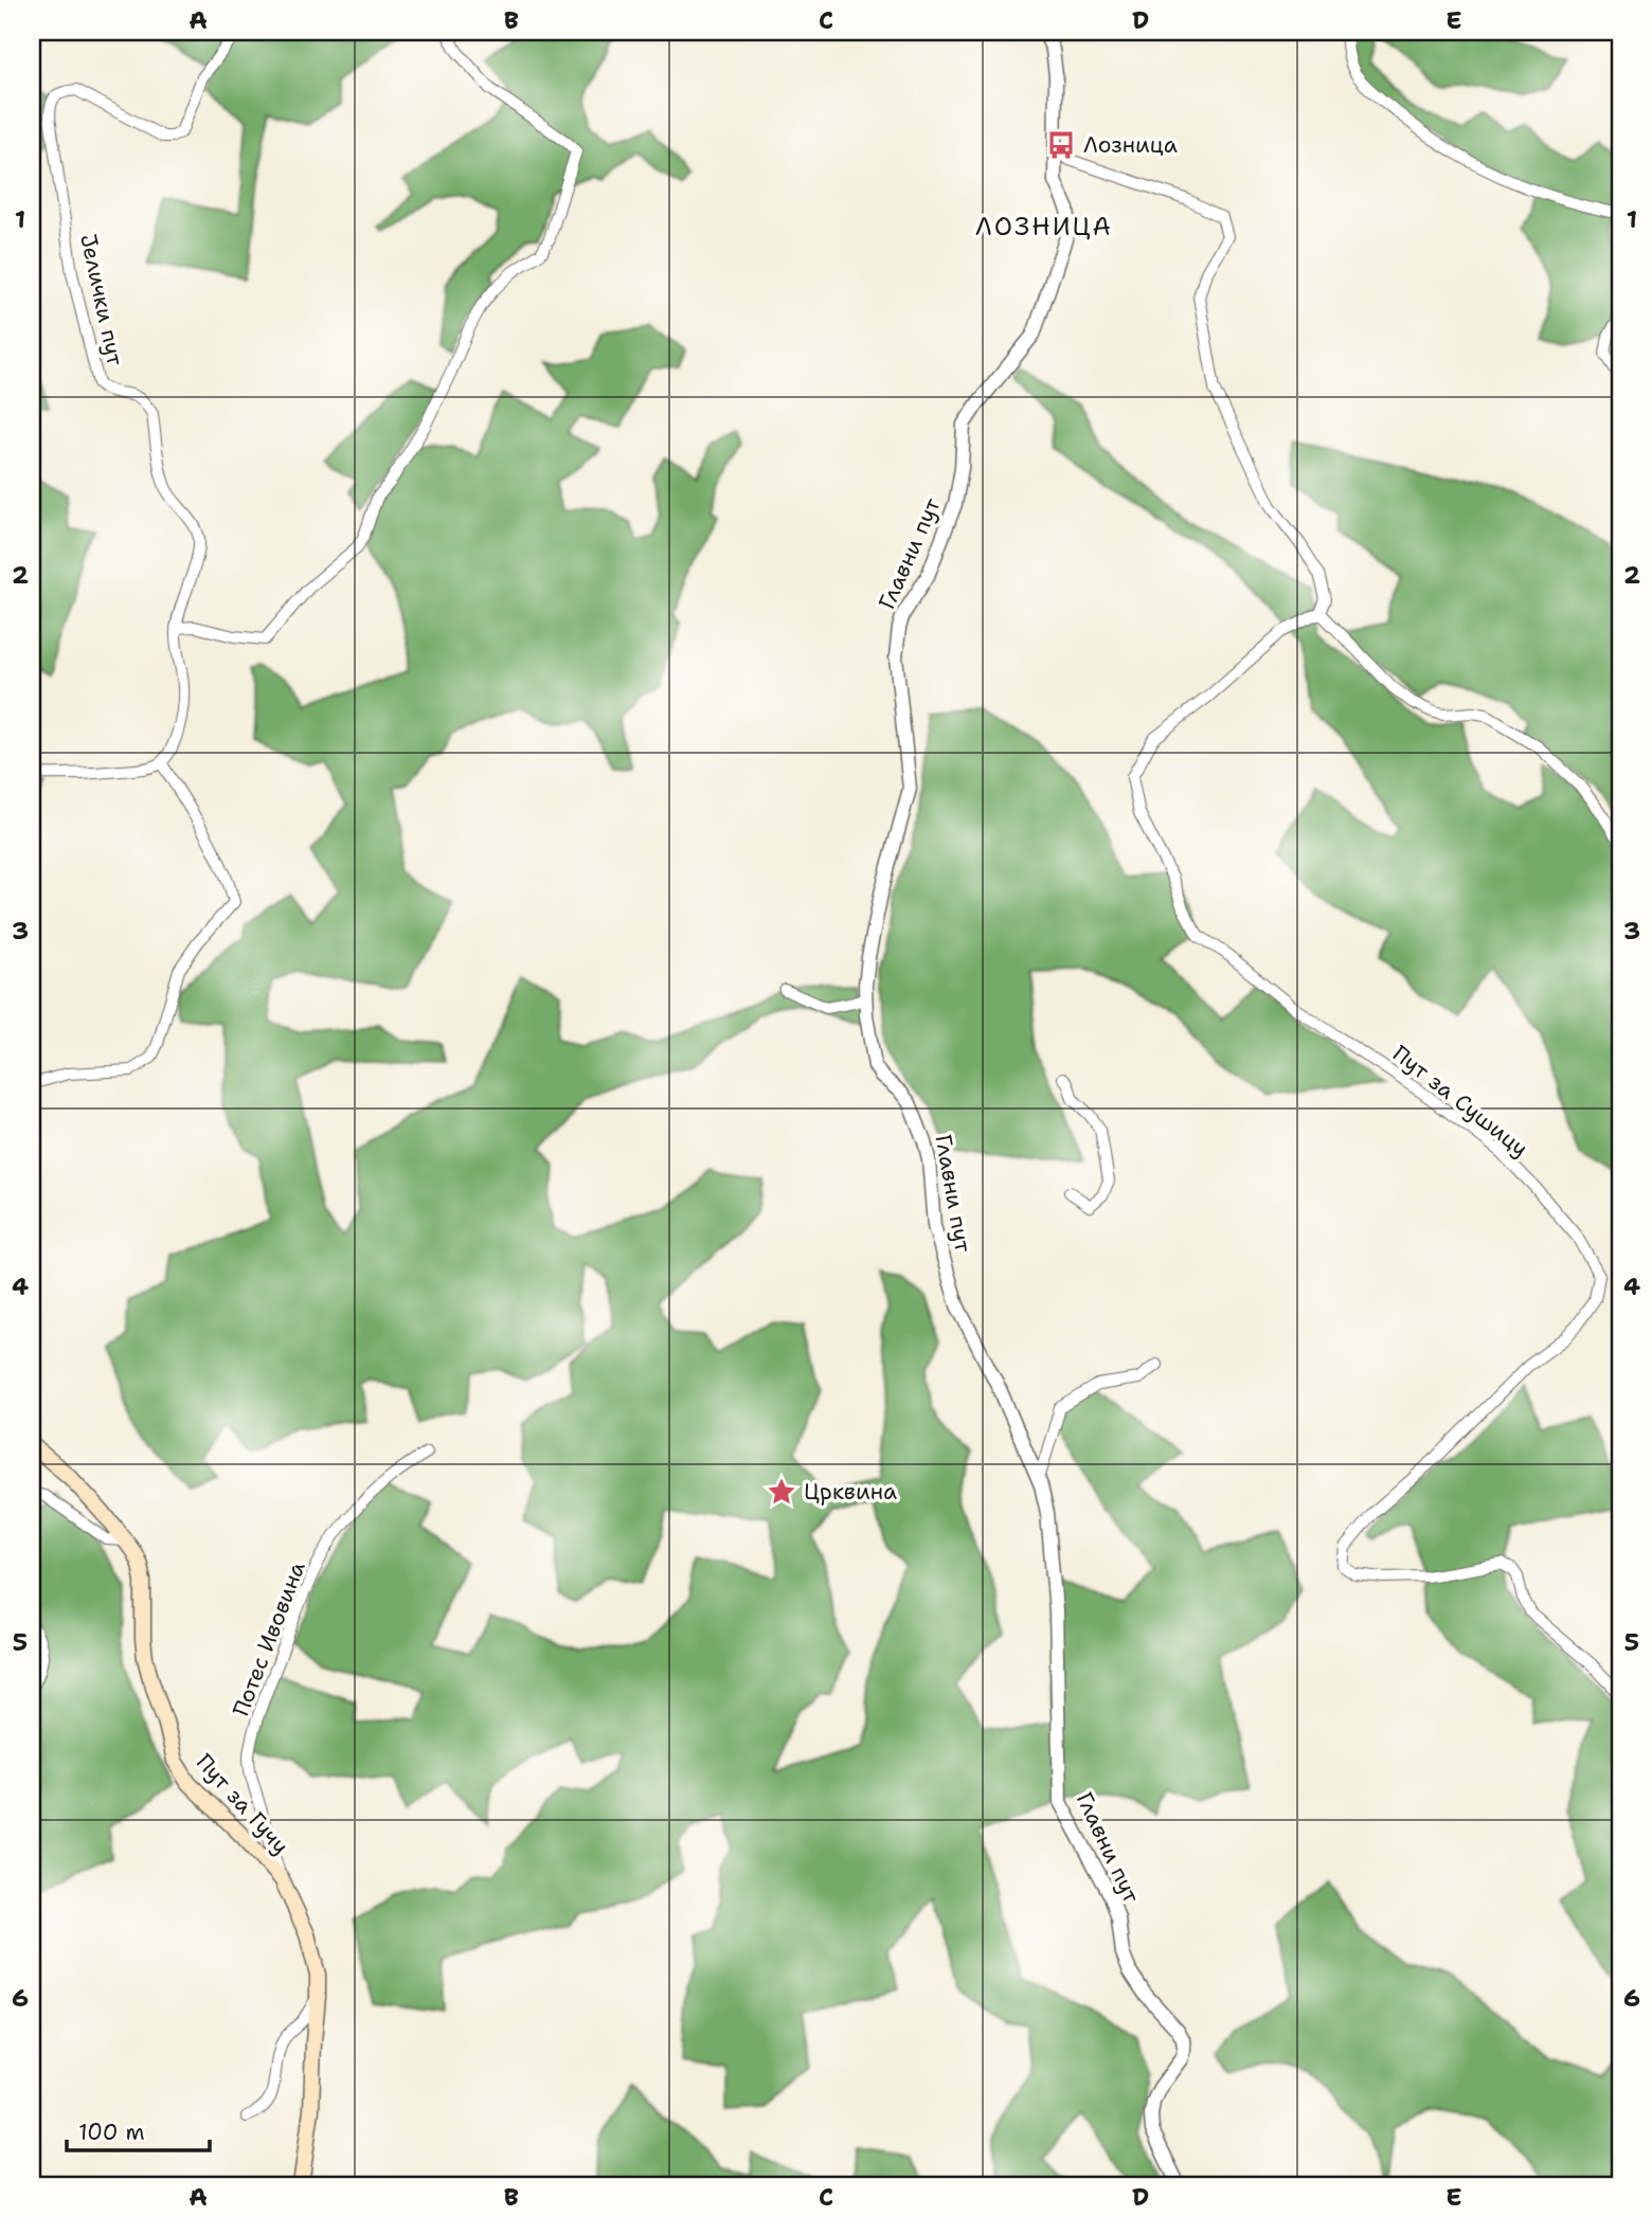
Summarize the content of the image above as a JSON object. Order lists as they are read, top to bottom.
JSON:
{
  "streets": {
    "main road": ["Пут за Гучу"],
    "street": [
      "Јелички пут",
      "Главни пут",
      "Пут за Сушицу",
      "Потес Ивовина"
    ]
  },
  "crossings": [
    ["Потес Ивовина", "Пут за Гучу"]
  ],
  "districts": ["ЛОЗНИЦА"],
  "places": {
    "bus stop": ["Лозница"],
    "place": ["Црквина"]
  },
  "scale_bar": "100 m",
  "grid": {
    "columns": [
      "A",
      "B",
      "C",
      "D",
      "E"
    ],
    "rows": [
      "1",
      "2",
      "3",
      "4",
      "5",
      "6"
    ]
  }
}
